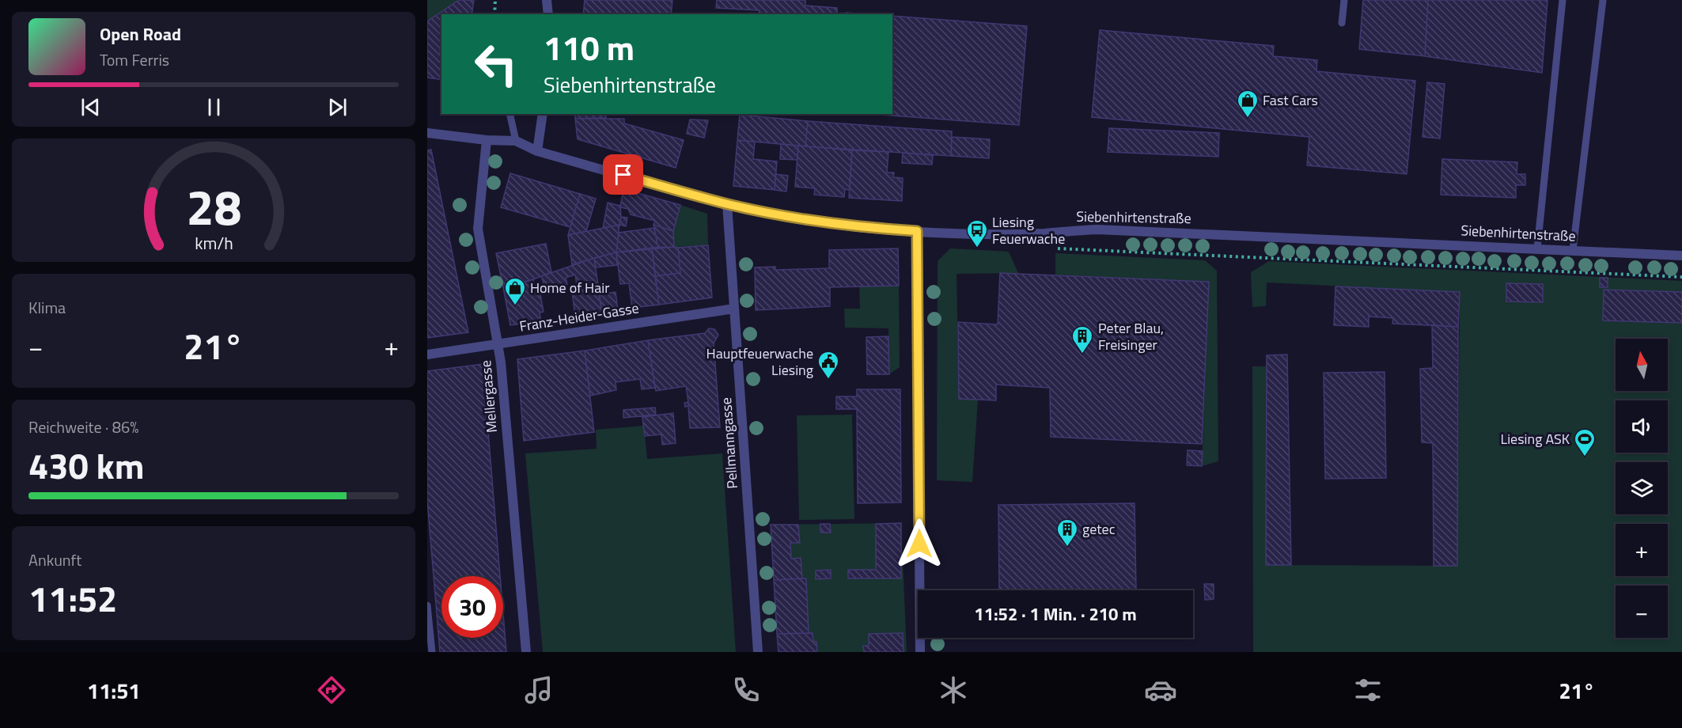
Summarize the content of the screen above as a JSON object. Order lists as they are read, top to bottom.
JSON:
{
  "streets": {
    "street": [
      "Siebenhirtenstraße",
      "Franz-Heider-Gasse",
      "Mellergasse",
      "Pellmanngasse"
    ]
  },
  "crossings": [
    ["Siebenhirtenstraße", "Pellmanngasse"],
    ["Franz-Heider-Gasse", "Mellergasse"],
    ["Franz-Heider-Gasse", "Pellmanngasse"]
  ],
  "places": {
    "shop": ["Fast Cars", "Home of Hair"],
    "bus stop": ["Liesing Feuerwache"],
    "building": ["Peter Blau, Freisinger", "getec"],
    "public building": ["Hauptfeuerwache Liesing"],
    "sports": ["Liesing ASK"]
  },
  "north": "top",
  "page": {
    "turn": ["110 m", "Siebenhirtenstraße"],
    "song": ["Open Road", "Tom Ferris"],
    "tile": [
      "Klima",
      ["Reichweite · 86%", "430 km"],
      ["Ankunft", "11:52"]
    ],
    "heat": ["−", "21°", "+"],
    "map_buttons": ["+", "−"],
    "limit": "30",
    "trip": "11:52 · 1 Min. · 210 m",
    "tabs": ["11:51", "21°"],
    "gauge": ["28", "km/h"]
  }
}
